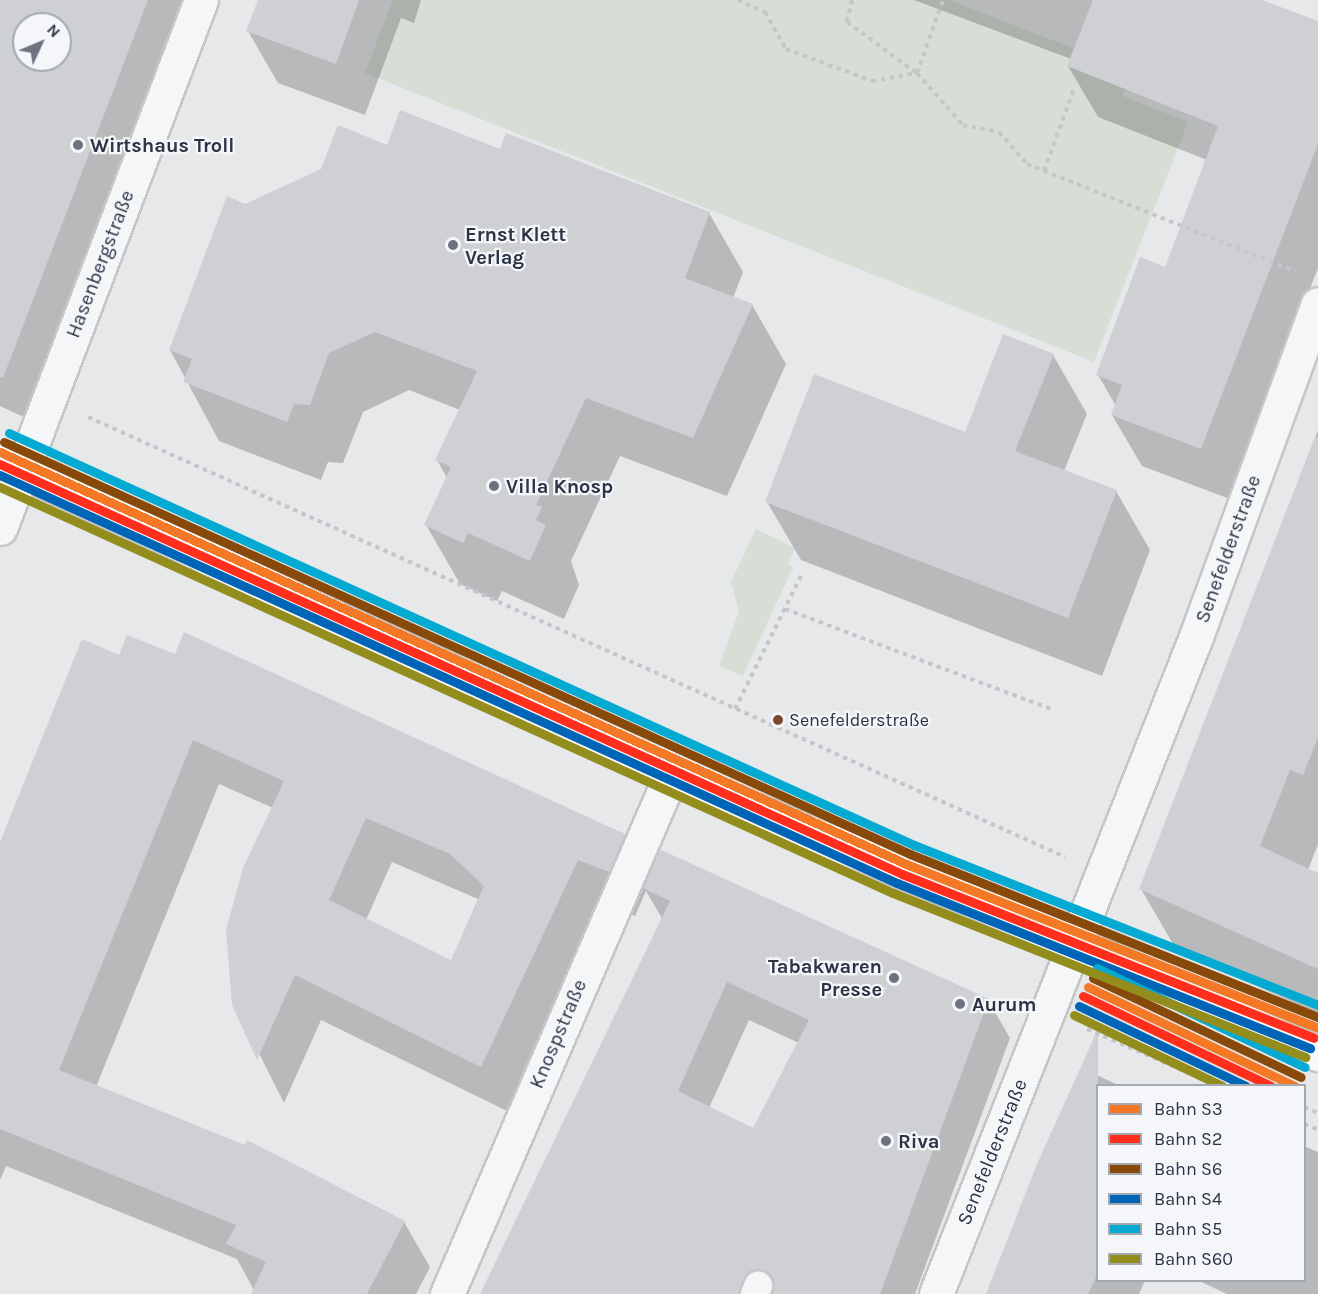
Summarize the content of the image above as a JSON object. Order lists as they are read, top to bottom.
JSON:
{
  "streets": {
    "street": ["Hasenbergstraße", "Senefelderstraße", "Knospstraße"]
  },
  "places": [
    "Wirtshaus Troll",
    "Ernst Klett Verlag",
    "Villa Knosp",
    "Senefelderstraße",
    "Tabakwaren Presse",
    "Aurum",
    "Riva"
  ],
  "lines": [
    "rail line S5",
    "rail line S6",
    "rail line S3",
    "rail line S2",
    "rail line S4",
    "rail line S60"
  ],
  "legend": [
    "Bahn S3",
    "Bahn S2",
    "Bahn S6",
    "Bahn S4",
    "Bahn S5",
    "Bahn S60"
  ],
  "north": "top right"
}
